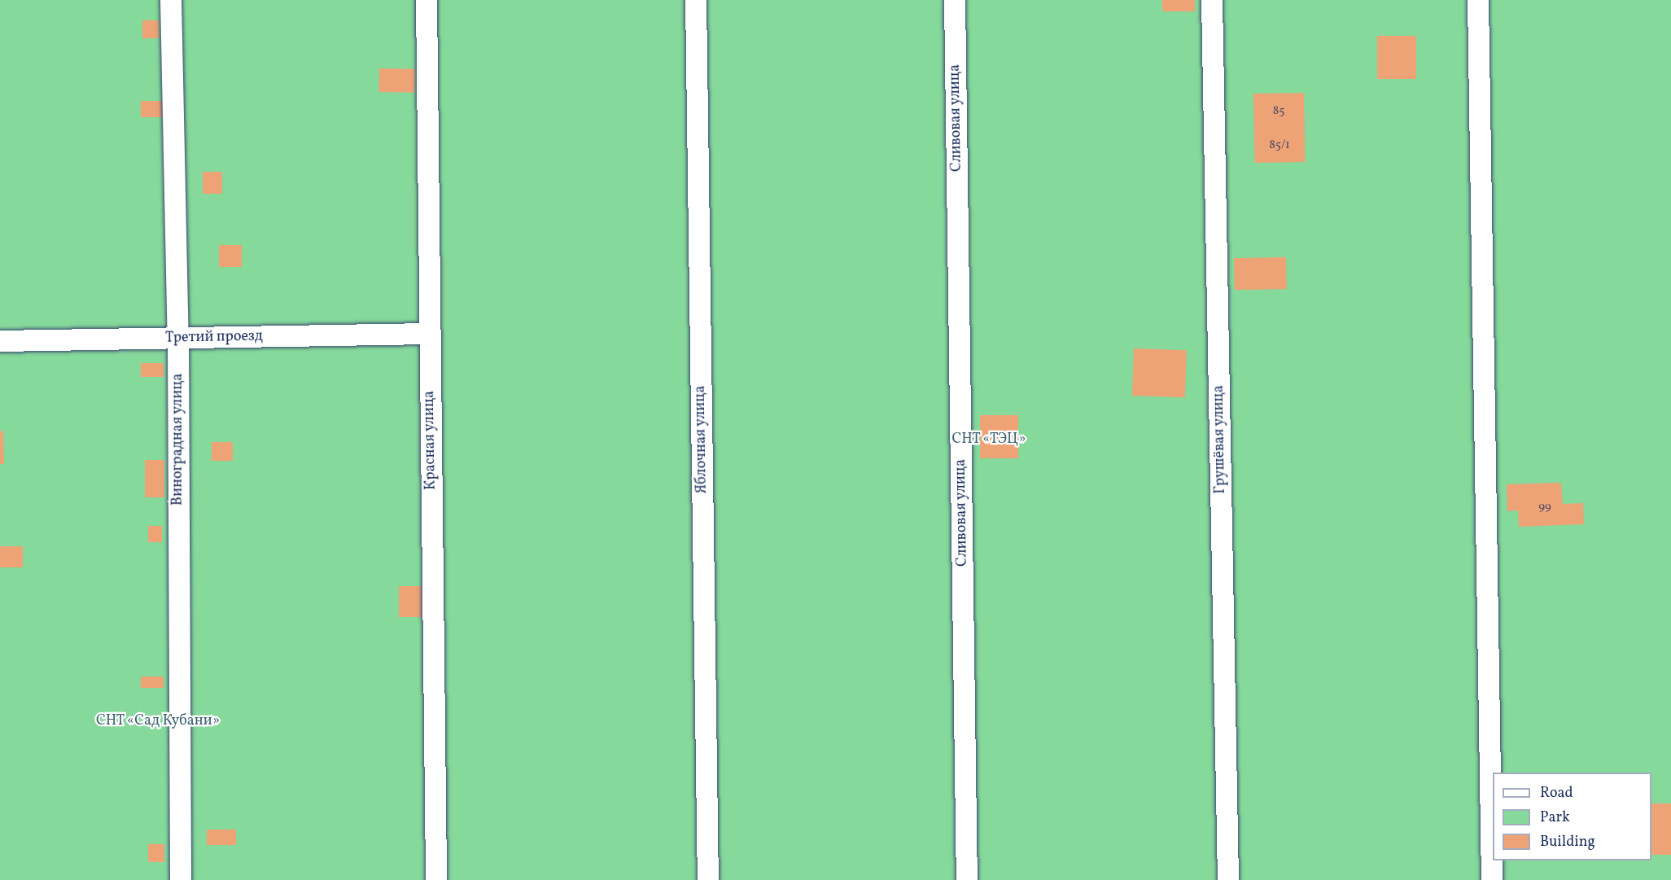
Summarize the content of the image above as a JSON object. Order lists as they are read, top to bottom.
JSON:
{
  "streets": {
    "street": [
      "Сливовая улица",
      "Третий проезд",
      "Виноградная улица",
      "Яблочная улица",
      "Грушёвая улица",
      "Красная улица"
    ]
  },
  "crossings": [
    ["Третий проезд", "Виноградная улица"],
    ["Третий проезд", "Красная улица"]
  ],
  "parks": ["СНТ «ТЭЦ»", "СНТ «Сад Кубани»"],
  "house_numbers": ["85", "85/1", "99"],
  "legend": ["Road", "Park", "Building"]
}
